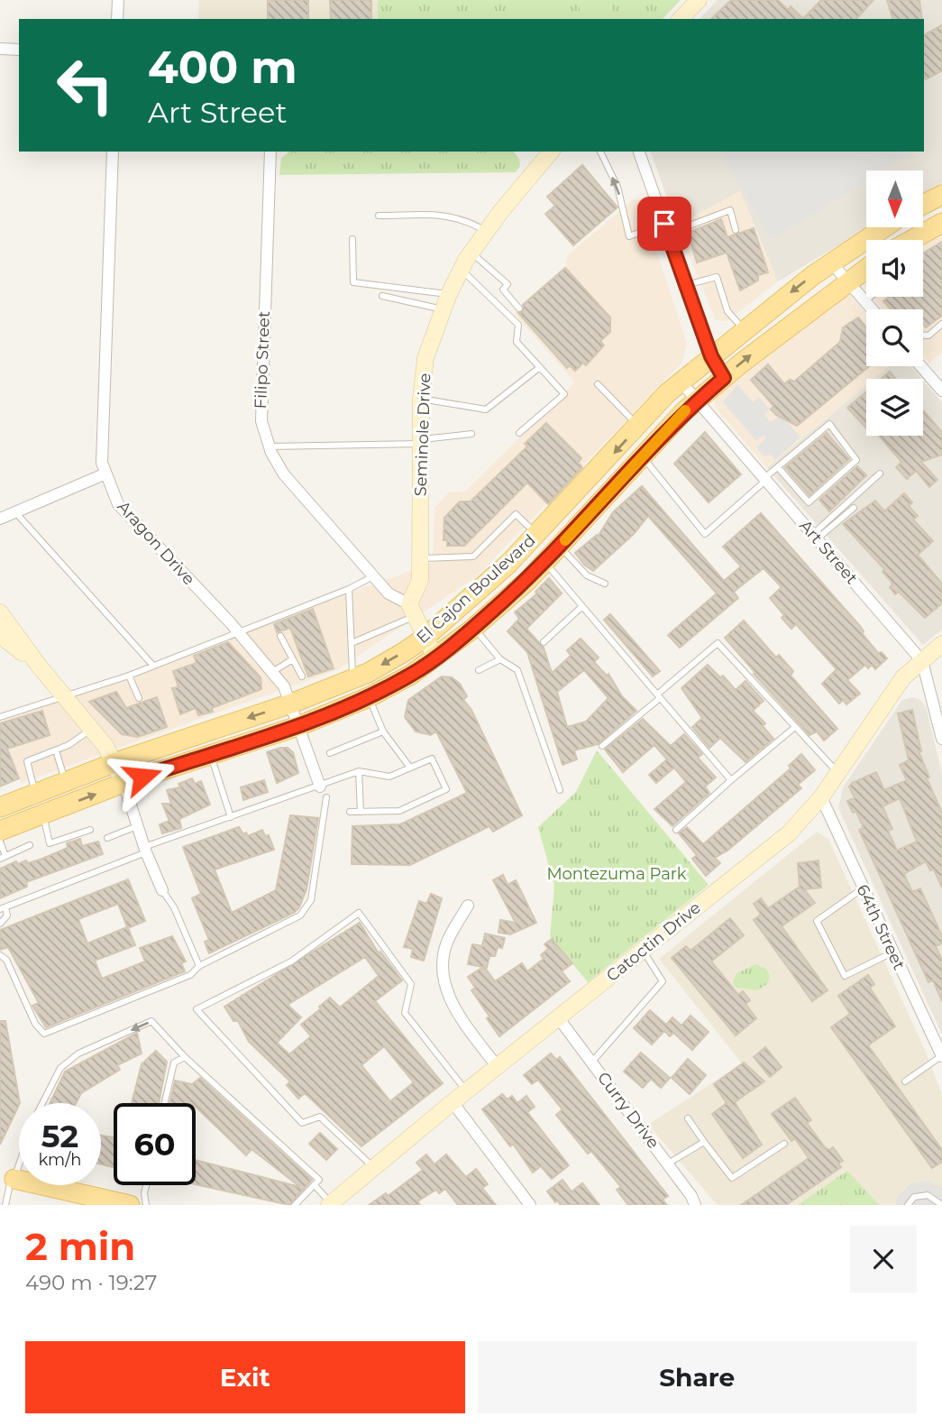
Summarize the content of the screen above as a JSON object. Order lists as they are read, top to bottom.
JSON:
{
  "streets": {
    "main road": ["El Cajon Boulevard"],
    "street": [
      "Filipo Street",
      "Seminole Drive",
      "Aragon Drive",
      "Art Street",
      "64th Street",
      "Catoctin Drive",
      "Curry Drive"
    ]
  },
  "crossings": [
    ["Filipo Street", "Seminole Drive"],
    ["Aragon Drive", "El Cajon Boulevard"],
    ["Art Street", "El Cajon Boulevard"],
    ["Art Street", "Catoctin Drive"],
    ["64th Street", "Catoctin Drive"],
    ["Catoctin Drive", "Curry Drive"]
  ],
  "parks": ["Montezuma Park"],
  "north": "bottom",
  "page": {
    "turn": ["400 m", "Art Street"],
    "speed": "52 km/h",
    "limit": "60",
    "heading": ["2 min", "490 m · 19:27"],
    "buttons": ["Exit", "Share"]
  }
}
